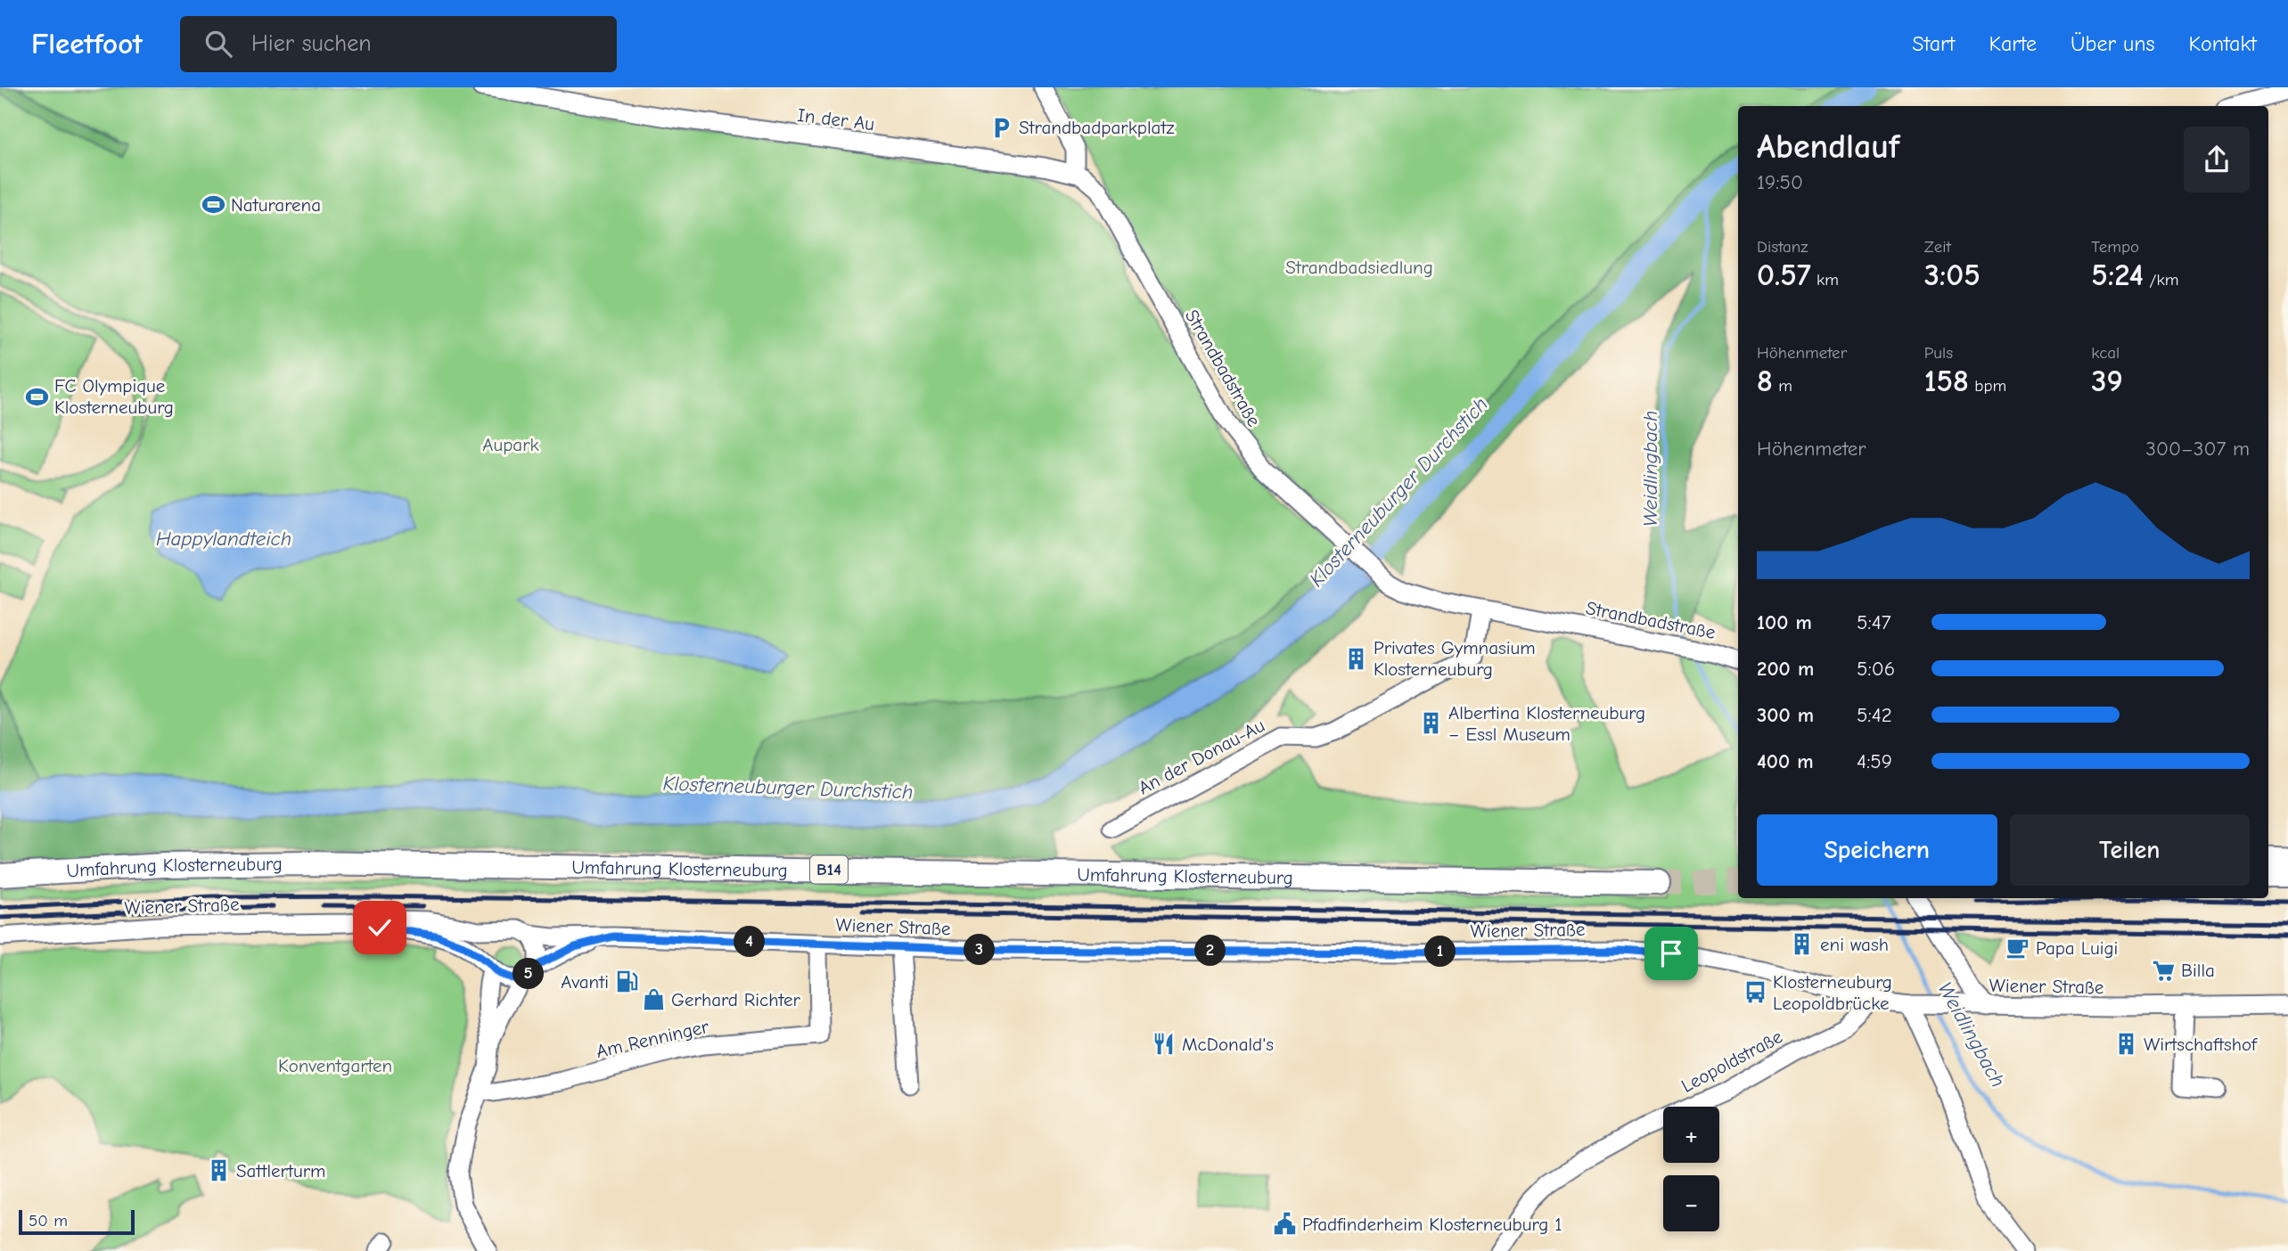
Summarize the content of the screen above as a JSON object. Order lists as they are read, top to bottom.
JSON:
{
  "streets": {
    "main road": ["Umfahrung Klosterneuburg", "B14"],
    "street": [
      "In der Au",
      "Strandbadstraße",
      "An der Donau-Au",
      "Wiener Straße",
      "Am Renninger",
      "Leopoldstraße"
    ]
  },
  "crossings": [
    ["In der Au", "Strandbadstraße"],
    ["Strandbadstraße", "An der Donau-Au"],
    ["Wiener Straße", "Am Renninger"],
    ["Wiener Straße", "Leopoldstraße"]
  ],
  "water": ["Weidlingbach", "Klosterneuburger Durchstich", "Happylandteich"],
  "parks": ["Strandbadsiedlung", "Aupark", "Konventgarten"],
  "places": {
    "parking": ["Strandbadparkplatz"],
    "sports": ["Naturarena", "FC Olympique Klosterneuburg"],
    "building": [
      "Privates Gymnasium Klosterneuburg",
      "Albertina Klosterneuburg – Essl Museum",
      "eni wash",
      "Wirtschaftshof",
      "Sattlerturm"
    ],
    "cafe": ["Papa Luigi"],
    "supermarket": ["Billa"],
    "fuel station": ["Avanti"],
    "bus stop": ["Klosterneuburg Leopoldbrücke"],
    "shop": ["Gerhard Richter"],
    "restaurant": ["McDonald's"],
    "public building": ["Pfadfinderheim Klosterneuburg 1"]
  },
  "scale_bar": "50 m",
  "page": {
    "header": "Fleetfoot",
    "search": "Hier suchen",
    "nav": [
      "Start",
      "Karte",
      "Über uns",
      "Kontakt"
    ],
    "heading": ["Abendlauf", "19:50"],
    "stats": [
      ["Distanz", "0.57 km"],
      ["Zeit", "3:05"],
      ["Tempo", "5:24 /km"],
      ["Höhenmeter", "8 m"],
      ["Puls", "158 bpm"],
      ["kcal", "39"]
    ],
    "chart": ["Höhenmeter", "300–307 m"],
    "list": [
      {
        "name": "100 m",
        "note": "5:47"
      },
      {
        "name": "200 m",
        "note": "5:06"
      },
      {
        "name": "300 m",
        "note": "5:42"
      },
      {
        "name": "400 m",
        "note": "4:59"
      }
    ],
    "buttons": ["Speichern", "Teilen"],
    "pins": [
      "4",
      "3",
      "2",
      "1",
      "5"
    ],
    "map_buttons": ["+", "−"],
    "scale": "50 m"
  }
}
